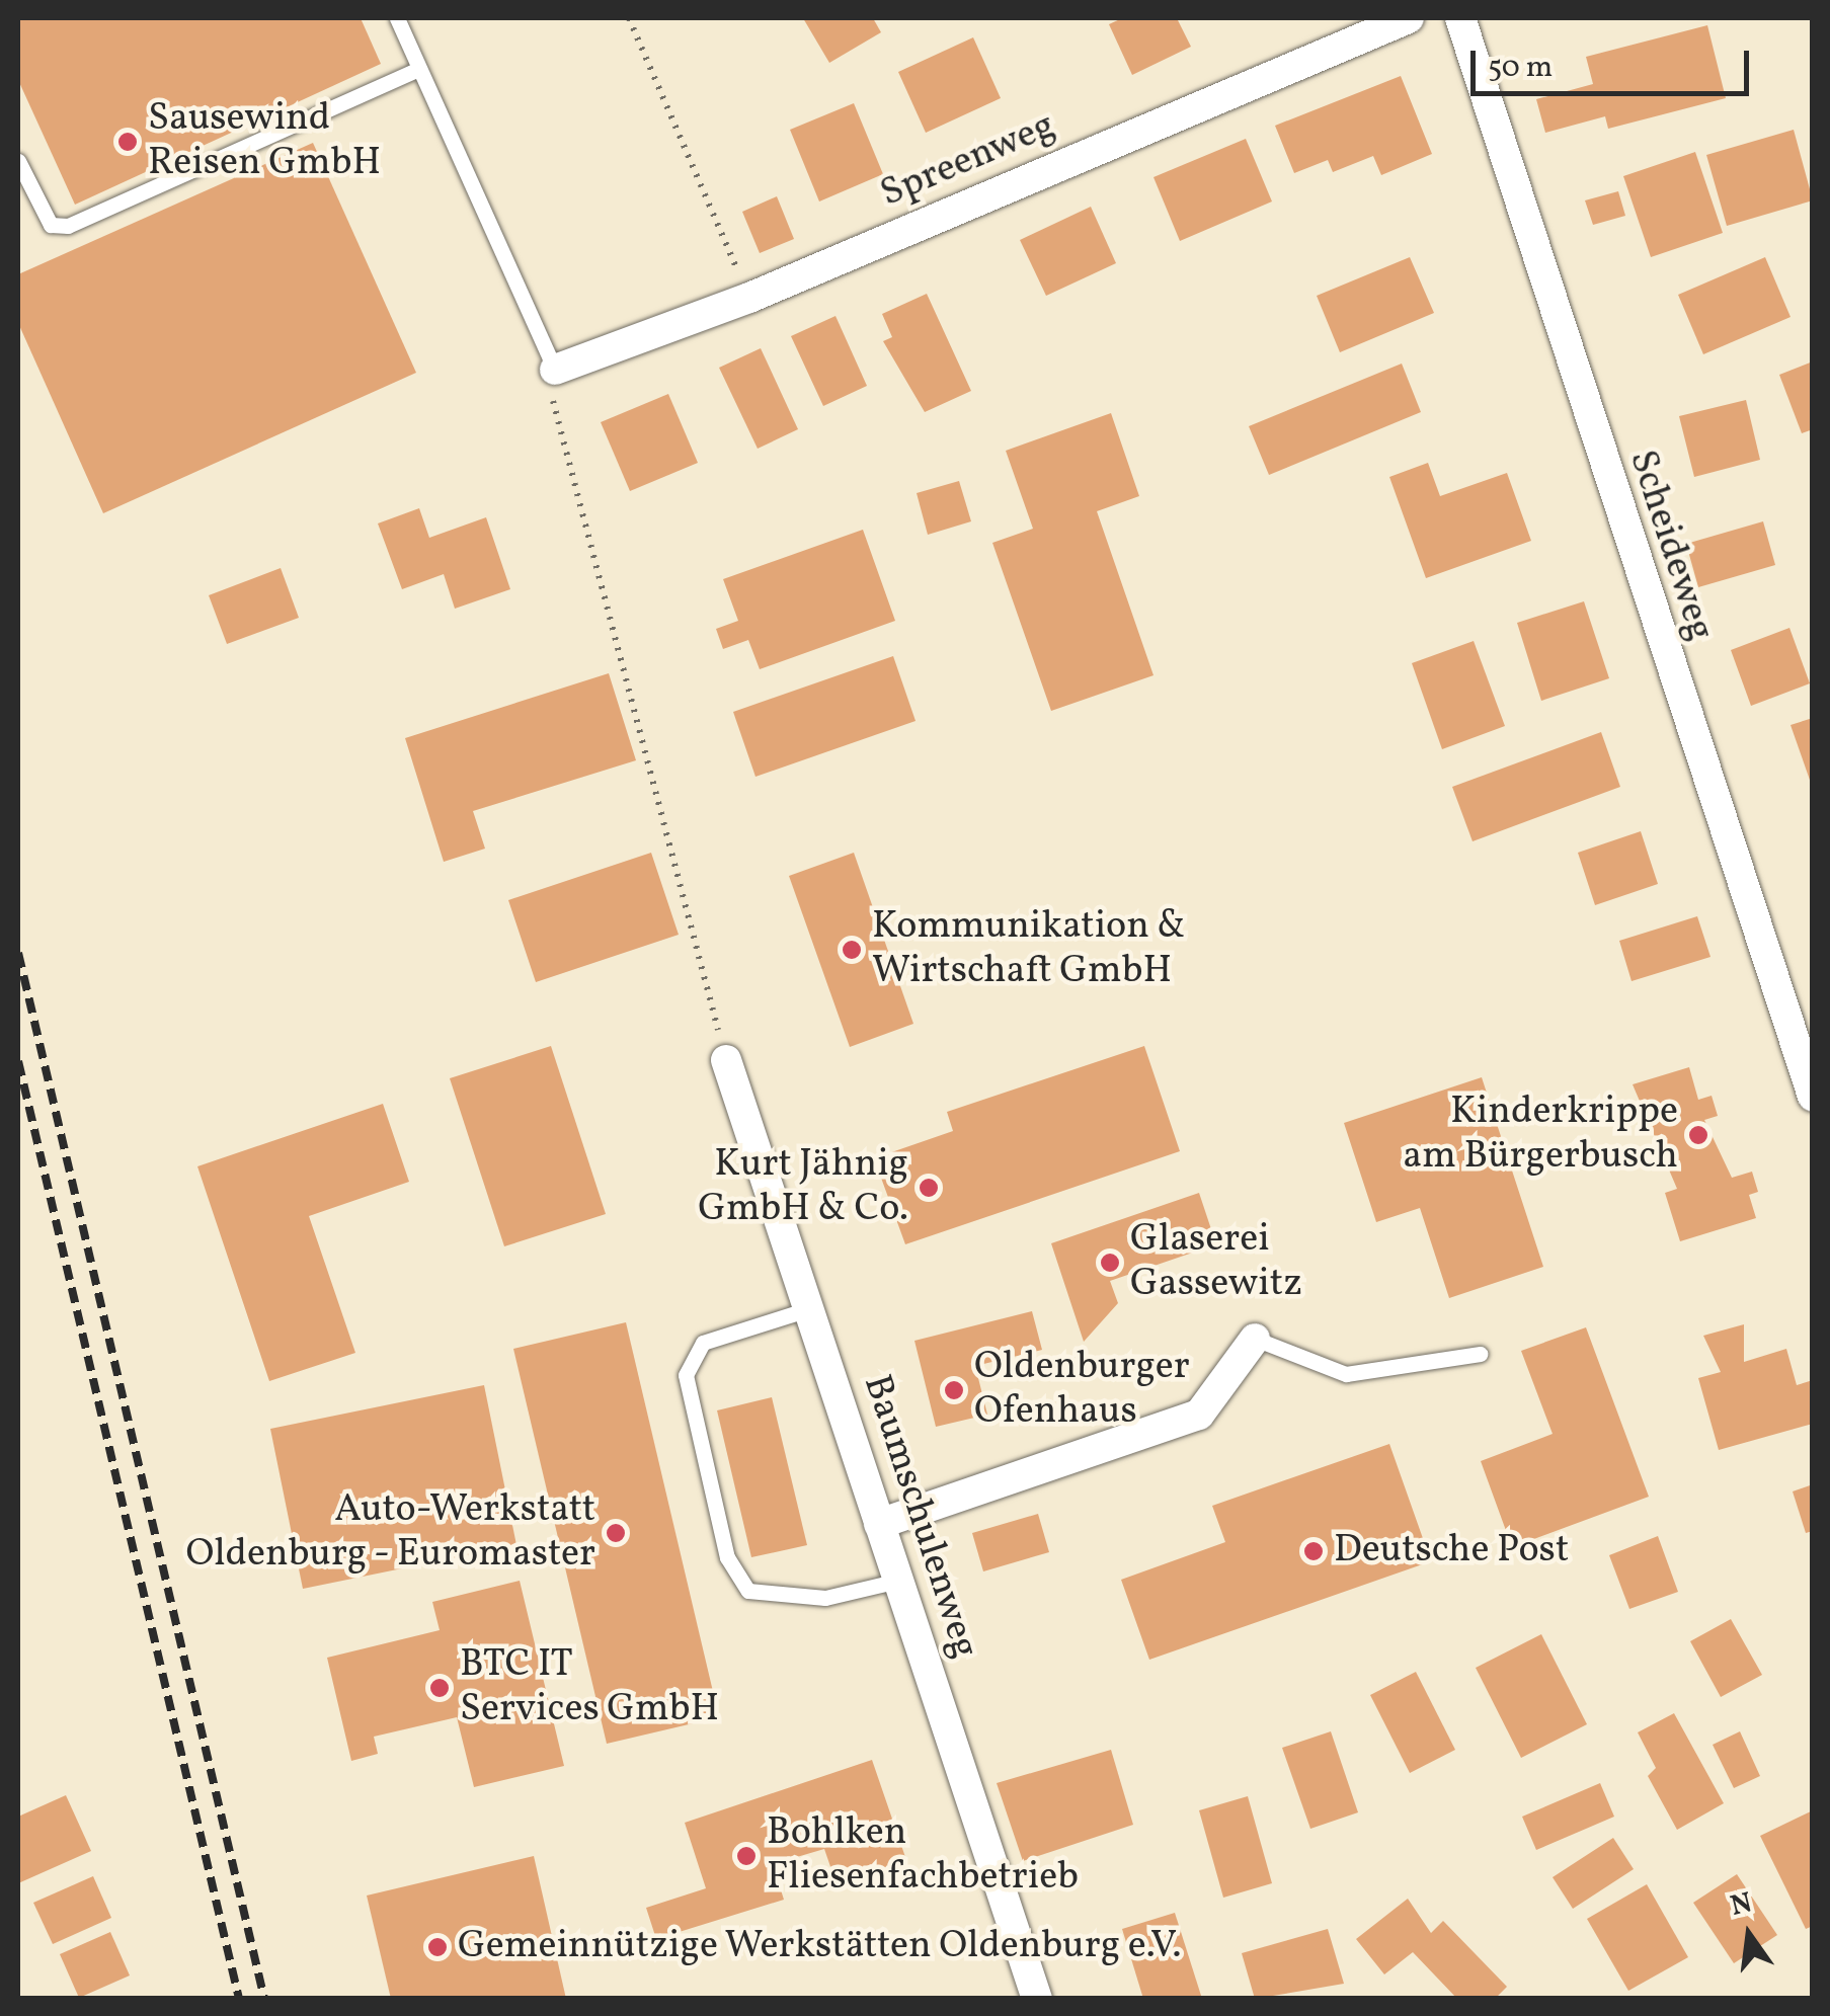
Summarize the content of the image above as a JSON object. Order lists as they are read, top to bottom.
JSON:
{
  "streets": {
    "street": ["Spreenweg", "Scheideweg", "Baumschulenweg"]
  },
  "places": [
    "Sausewind Reisen GmbH",
    "Kommunikation & Wirtschaft GmbH",
    "Kinderkrippe am Bürgerbusch",
    "Kurt Jähnig GmbH & Co.",
    "Glaserei Gassewitz",
    "Oldenburger Ofenhaus",
    "Auto-Werkstatt Oldenburg - Euromaster",
    "Deutsche Post",
    "BTC IT Services GmbH",
    "Bohlken Fliesenfachbetrieb",
    "Gemeinnützige Werkstätten Oldenburg e.V."
  ],
  "scale_bar": "50 m",
  "north": "top"
}
